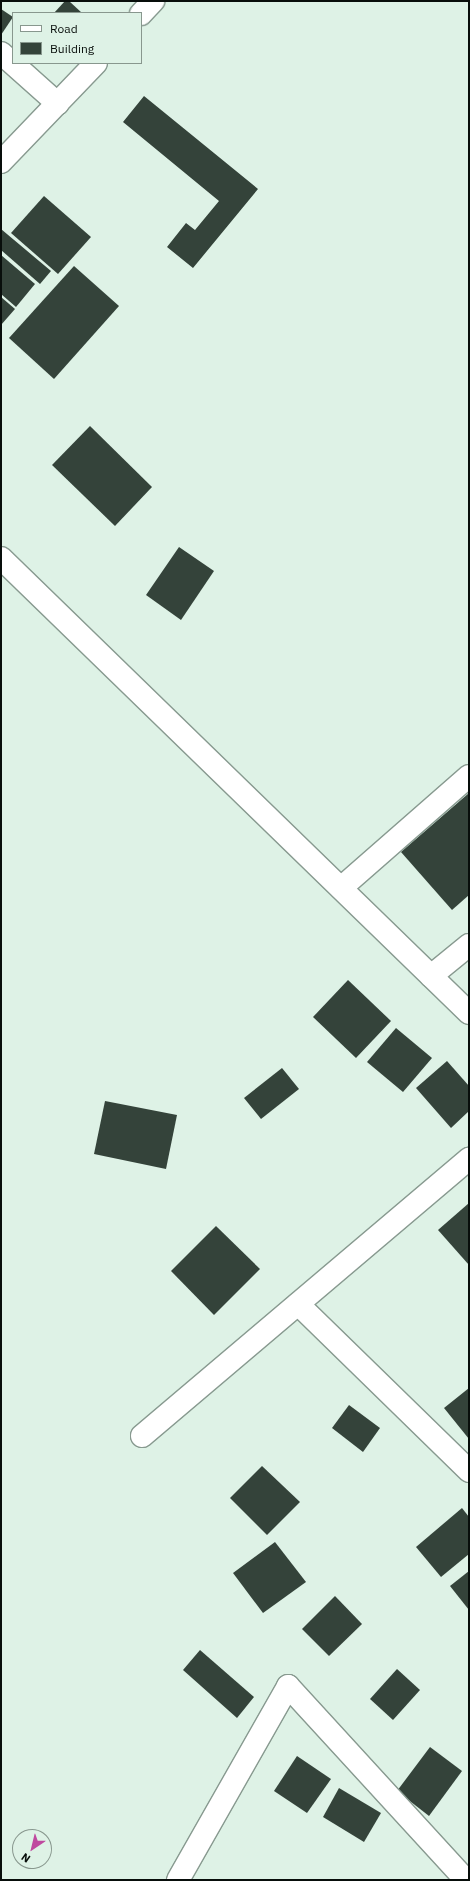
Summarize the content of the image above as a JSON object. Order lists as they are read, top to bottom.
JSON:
{
  "legend": ["Road", "Building"],
  "north": "bottom left"
}
